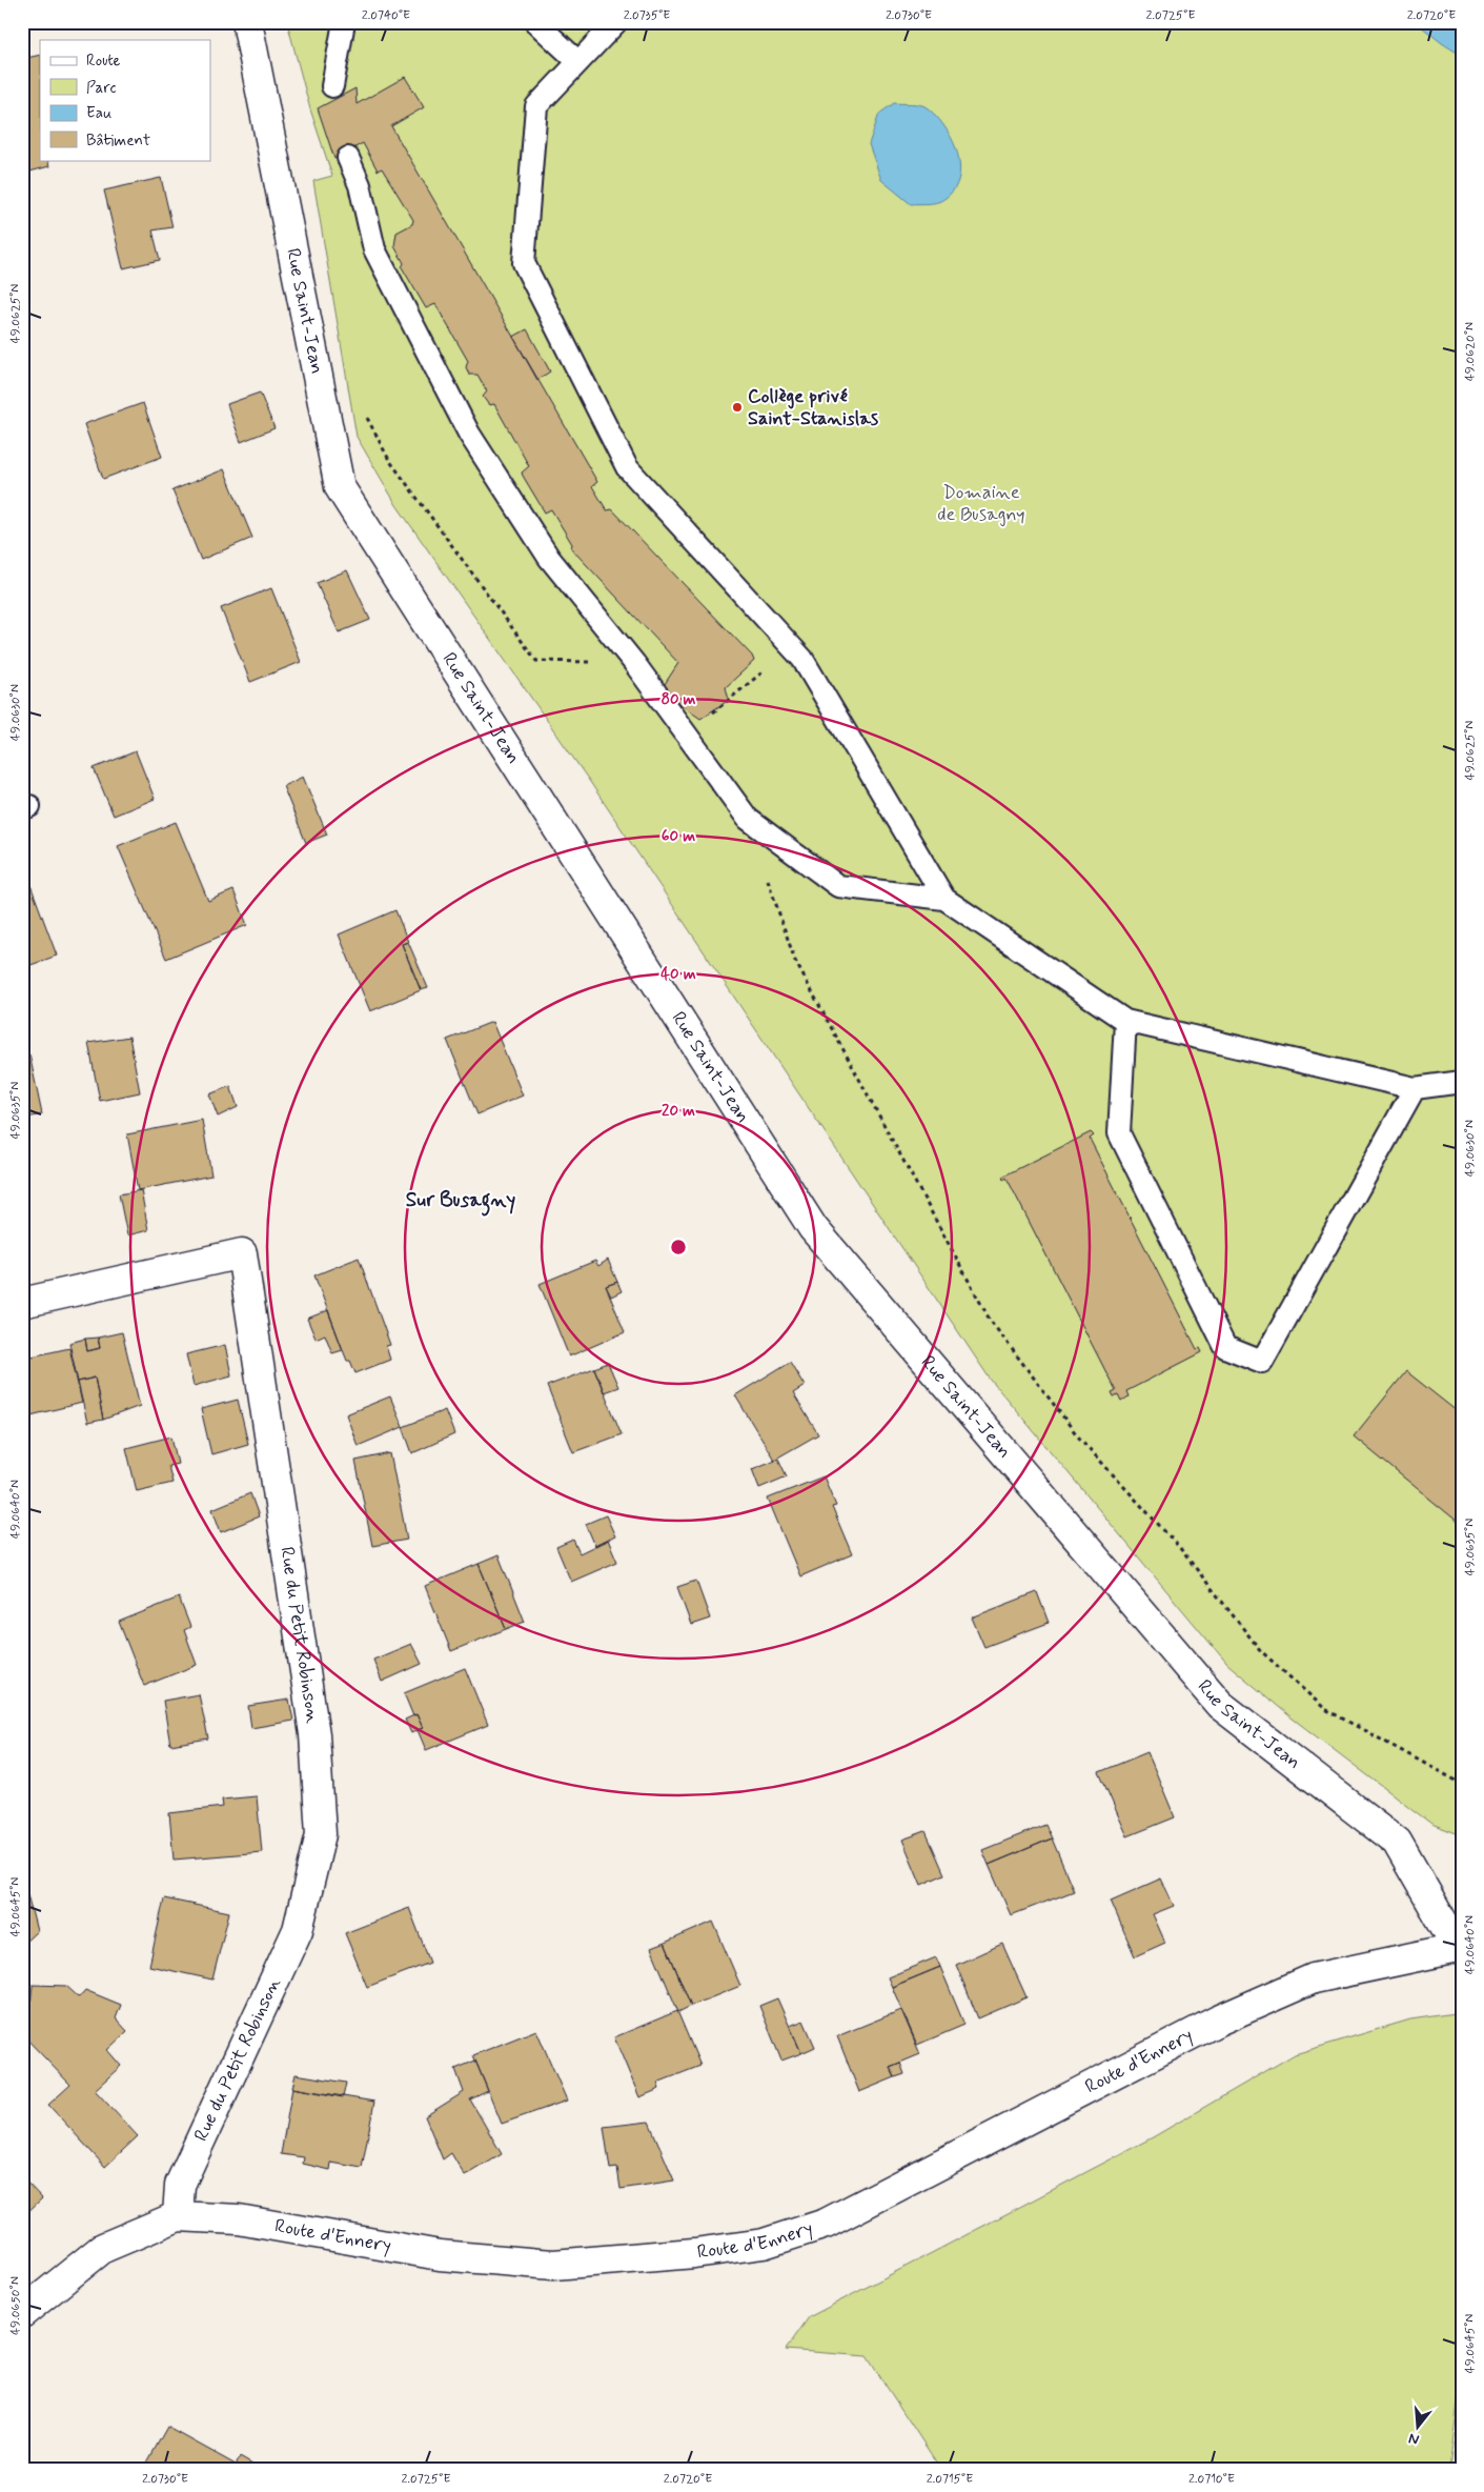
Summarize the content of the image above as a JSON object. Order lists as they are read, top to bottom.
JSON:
{
  "streets": {
    "street": ["Rue Saint-Jean", "Rue du Petit Robinson", "Route d'Ennery"]
  },
  "crossings": [
    ["Rue Saint-Jean", "Route d'Ennery"],
    ["Rue du Petit Robinson", "Route d'Ennery"]
  ],
  "districts": ["Sur Busagny"],
  "parks": ["Domaine de Busagny"],
  "places": ["Collège privé Saint-Stanislas"],
  "legend": [
    "Route",
    "Parc",
    "Eau",
    "Bâtiment"
  ],
  "north": "bottom",
  "coordinates": [
    "2.0740°E",
    "2.0735°E",
    "2.0730°E",
    "2.0725°E",
    "2.0720°E",
    "49.0625°N",
    "49.0620°N",
    "49.0630°N",
    "49.0635°N",
    "49.0640°N",
    "49.0645°N",
    "49.0650°N",
    "2.0715°E",
    "2.0710°E"
  ],
  "rings": [
    "80 m",
    "60 m",
    "40 m",
    "20 m"
  ]
}
